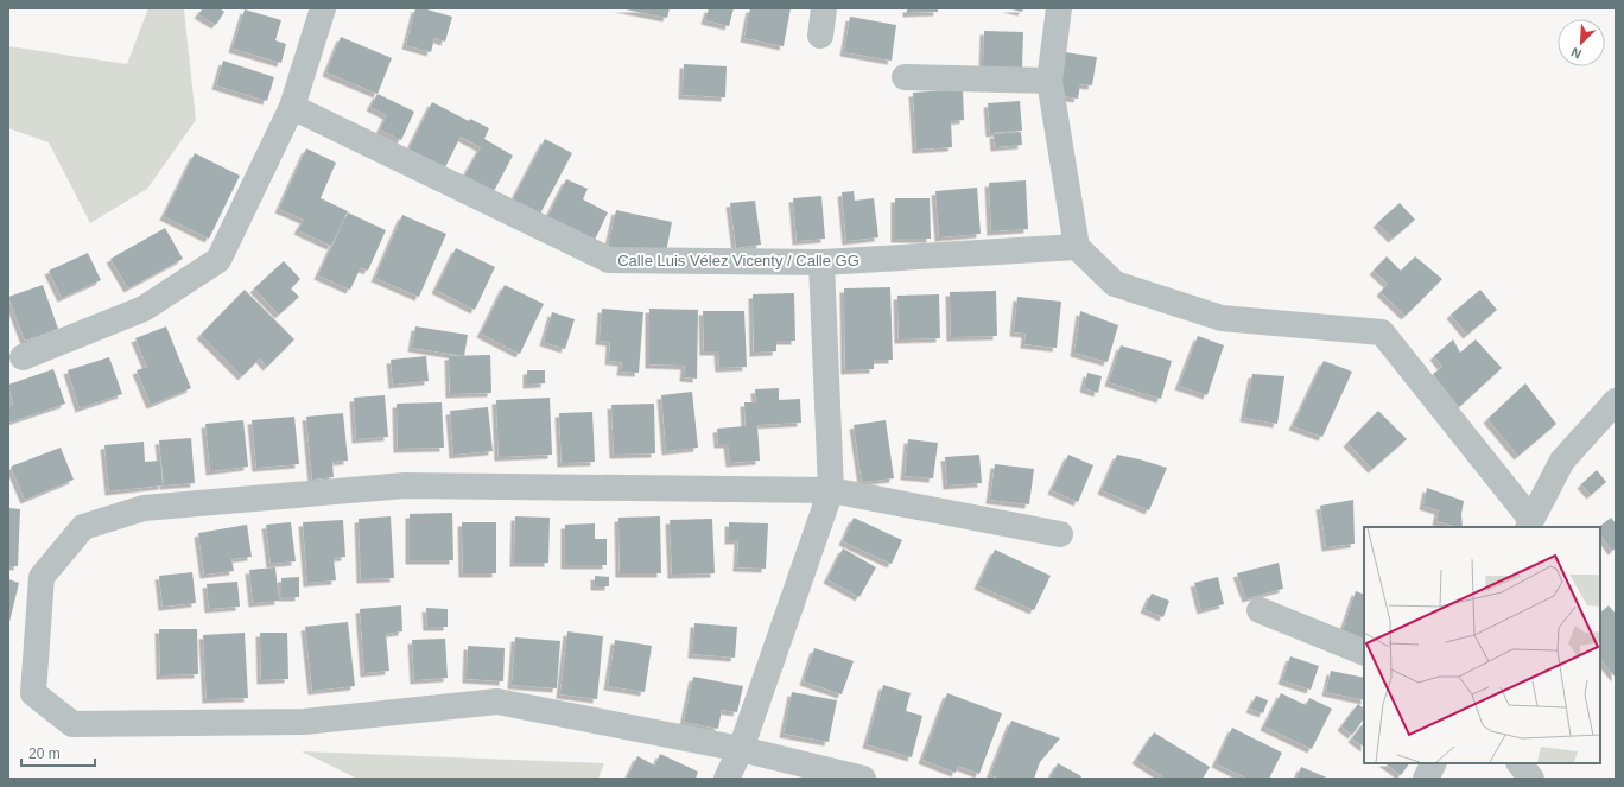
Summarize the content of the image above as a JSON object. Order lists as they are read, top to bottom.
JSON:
{
  "streets": {
    "street": ["Calle Luis Vélez Vicenty / Calle GG"]
  },
  "scale_bar": "20 m",
  "north": "bottom left"
}
